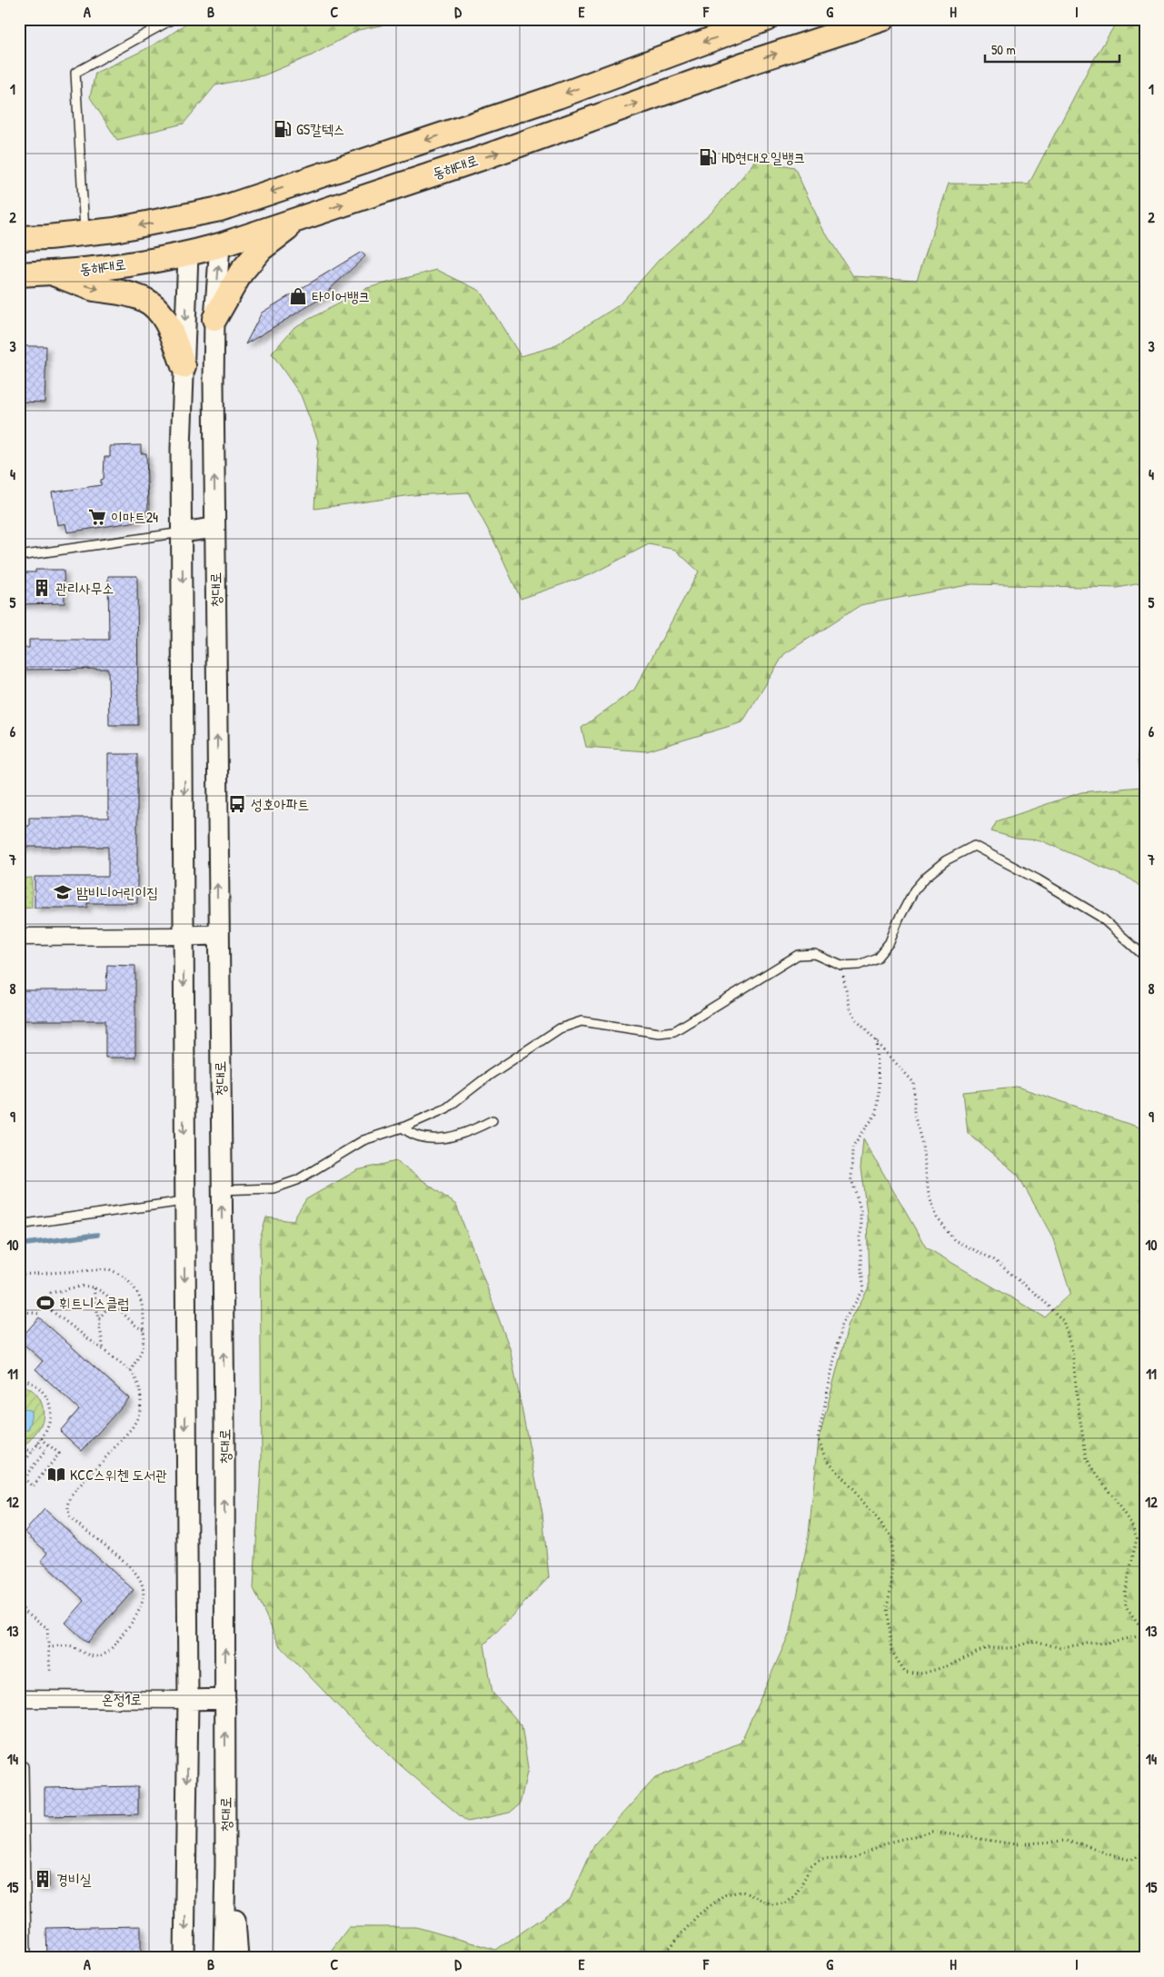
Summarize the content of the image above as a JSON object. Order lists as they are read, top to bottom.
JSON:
{
  "streets": {
    "main road": ["동해대로"],
    "street": ["청대로", "온정1로"]
  },
  "crossings": [
    ["동해대로", "청대로"],
    ["청대로", "온정1로"]
  ],
  "places": {
    "fuel station": ["GS칼텍스", "HD현대오일뱅크"],
    "shop": ["타이어뱅크"],
    "supermarket": ["이마트24"],
    "building": ["관리사무소", "경비실"],
    "bus stop": ["성호아파트"],
    "school or university": ["밤비니어린이집"],
    "sports": ["휘트니스클럽"],
    "library": ["KCC스위첸 도서관"]
  },
  "scale_bar": "50 m",
  "grid": {
    "columns": [
      "A",
      "B",
      "C",
      "D",
      "E",
      "F",
      "G",
      "H",
      "I"
    ],
    "rows": [
      "1",
      "2",
      "3",
      "4",
      "5",
      "6",
      "7",
      "8",
      "9",
      "10",
      "11",
      "12",
      "13",
      "14",
      "15"
    ]
  }
}
